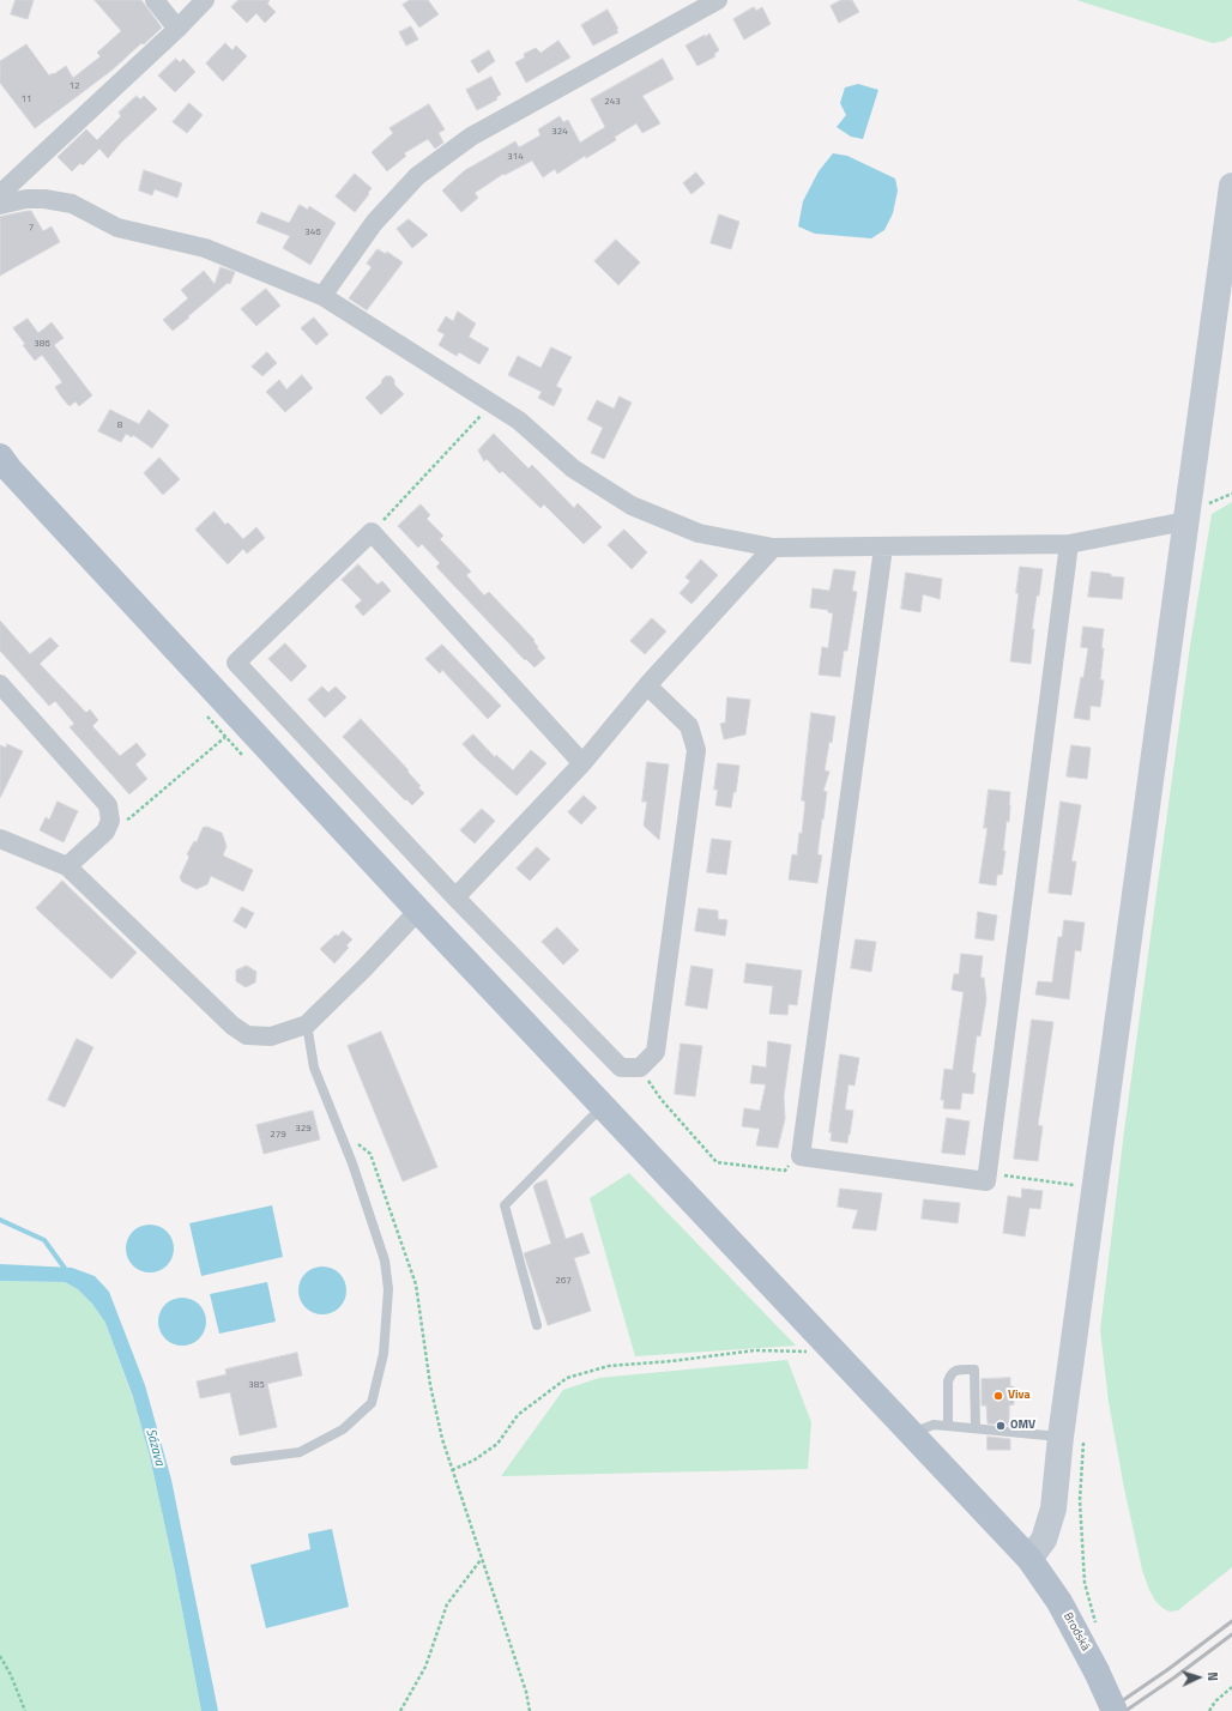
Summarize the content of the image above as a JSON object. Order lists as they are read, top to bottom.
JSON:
{
  "streets": {
    "main road": ["Brodská"]
  },
  "water": ["Sázava"],
  "places": ["Viva", "OMV"],
  "house_numbers": [
    "12",
    "11",
    "243",
    "324",
    "314",
    "7",
    "346",
    "386",
    "8",
    "329",
    "279",
    "267",
    "385"
  ],
  "north": "right"
}
